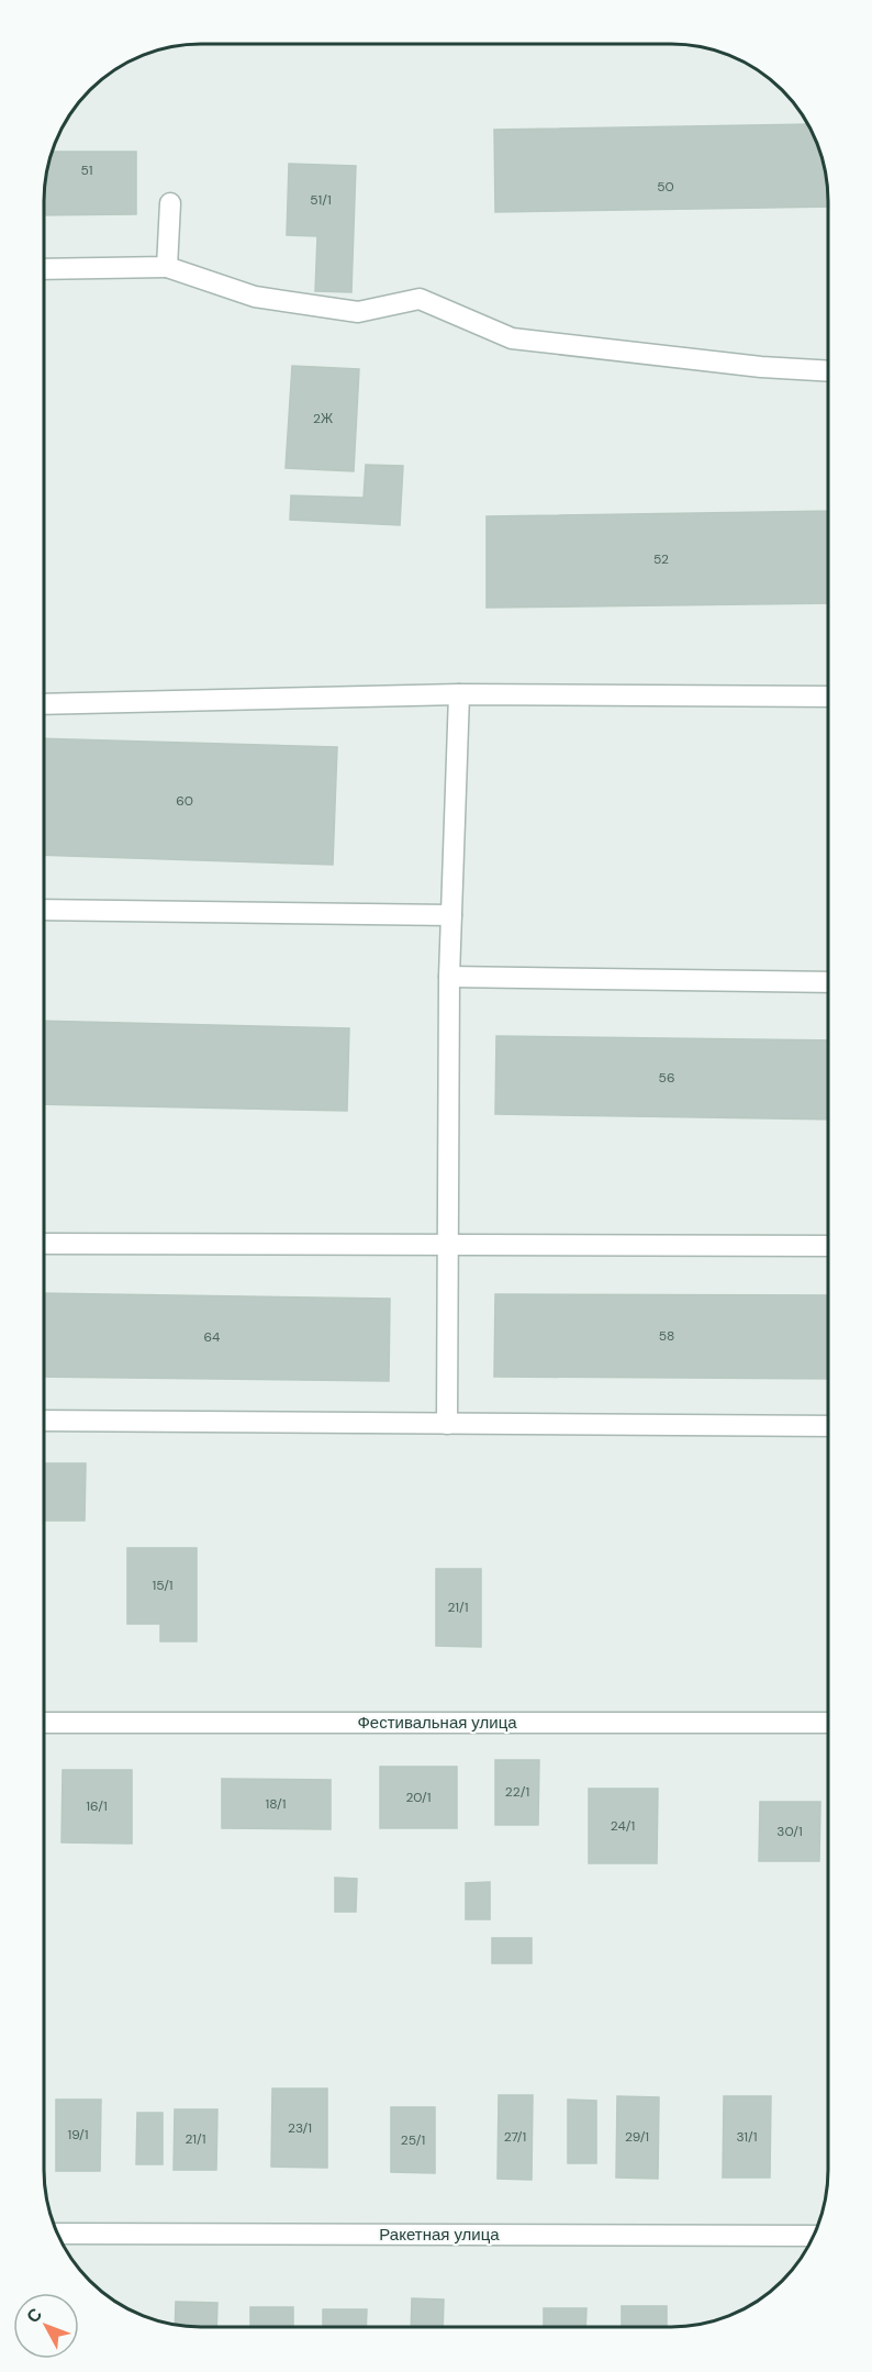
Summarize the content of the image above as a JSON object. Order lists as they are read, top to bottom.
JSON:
{
  "streets": {
    "street": ["Фестивальная улица", "Ракетная улица"]
  },
  "house_numbers": [
    "51",
    "50",
    "51/1",
    "2Ж",
    "52",
    "60",
    "56",
    "58",
    "64",
    "15/1",
    "21/1",
    "22/1",
    "20/1",
    "18/1",
    "16/1",
    "24/1",
    "30/1",
    "23/1",
    "19/1",
    "27/1",
    "29/1",
    "31/1",
    "21/1",
    "25/1"
  ],
  "north": "top left"
}
